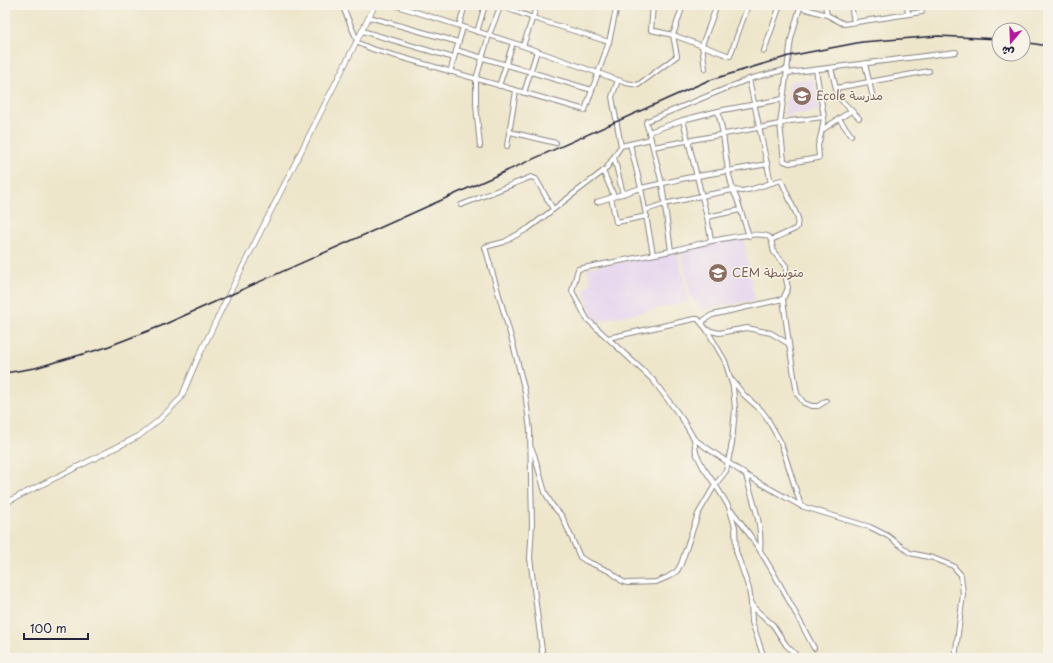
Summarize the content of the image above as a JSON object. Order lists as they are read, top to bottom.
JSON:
{
  "places": {
    "school or university": ["Ecole مدرسة", "CEM متوسطة"]
  },
  "scale_bar": "100 m",
  "north": "bottom"
}
